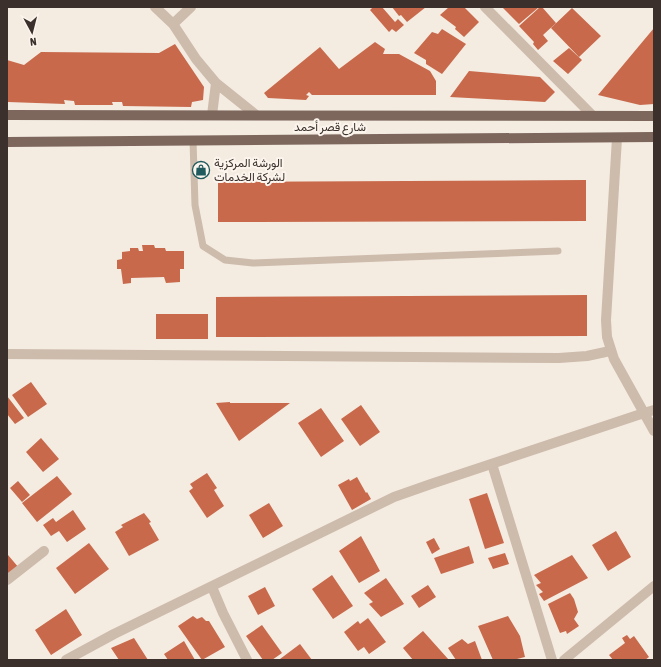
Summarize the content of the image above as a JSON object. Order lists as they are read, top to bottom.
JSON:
{
  "streets": {
    "main road": ["شارع قصر أحمد"]
  },
  "places": {
    "shop": ["الورشة المركزية لشركة الخدمات"]
  },
  "north": "bottom"
}
